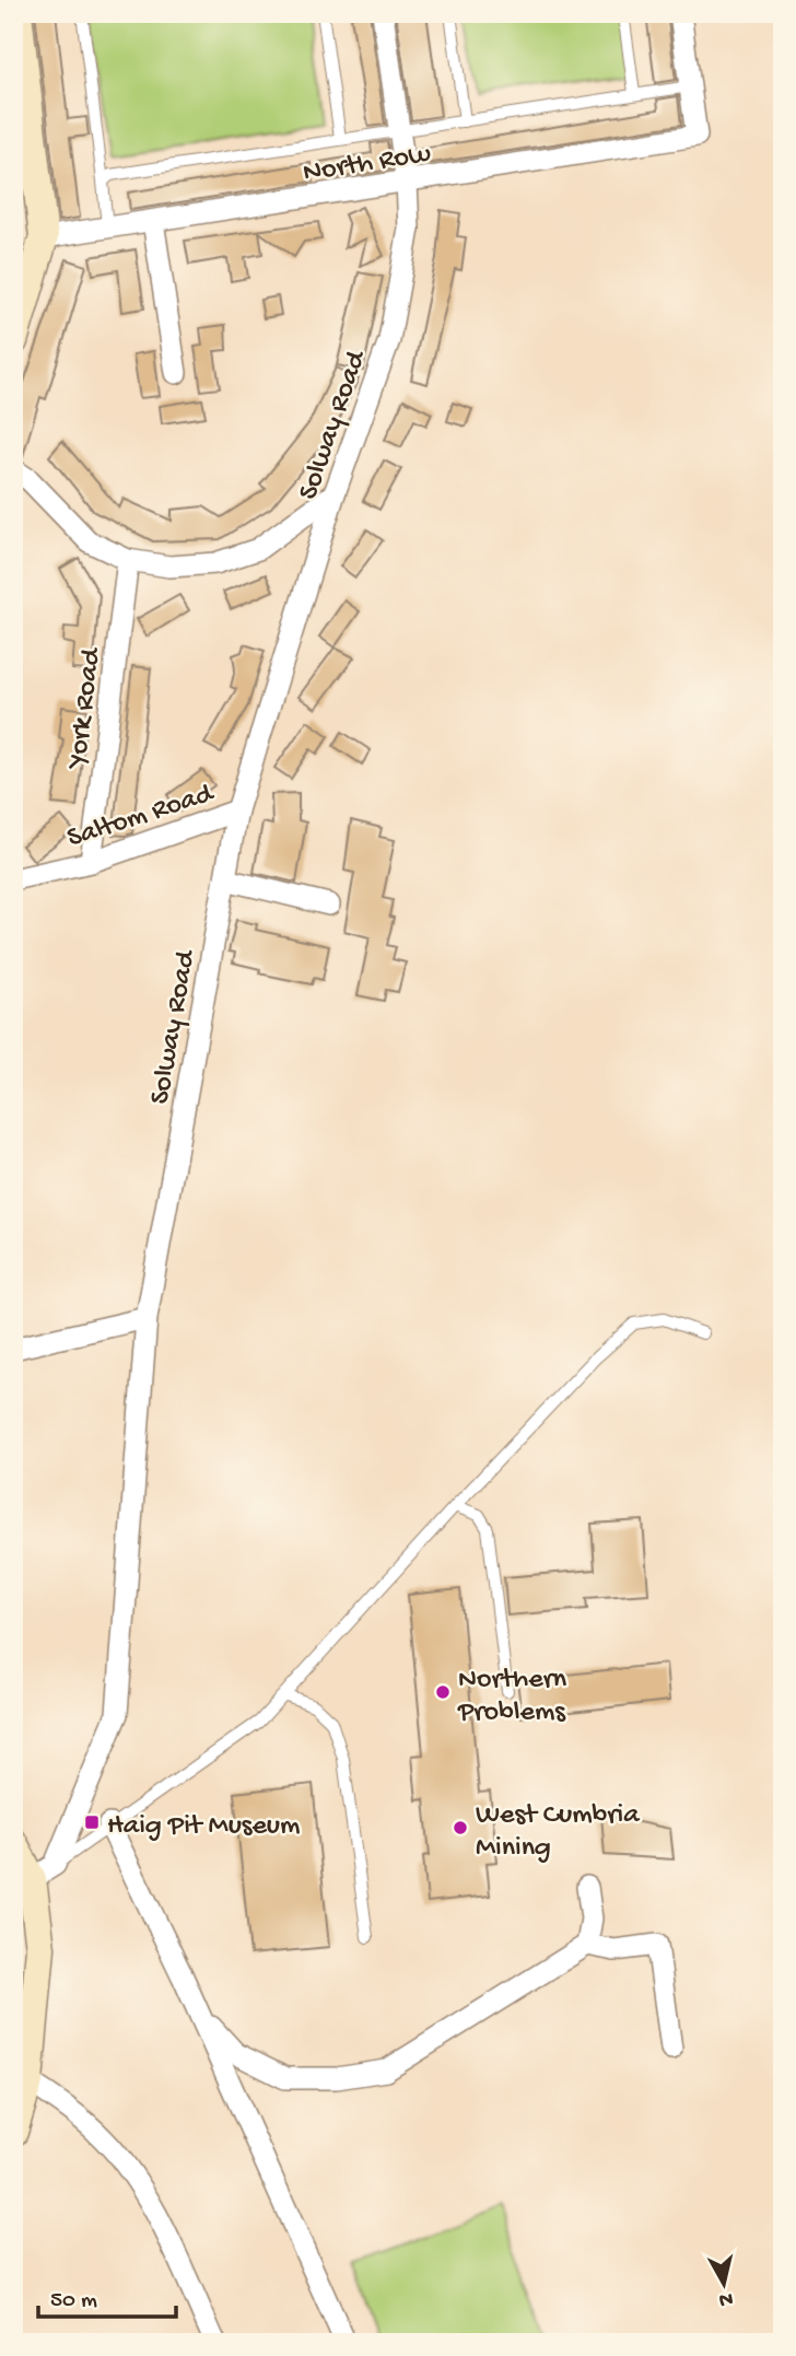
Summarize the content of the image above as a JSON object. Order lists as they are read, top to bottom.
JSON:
{
  "streets": {
    "street": [
      "North Row",
      "Solway Road",
      "York Road",
      "Saltom Road"
    ]
  },
  "crossings": [
    ["North Row", "Solway Road"],
    ["Solway Road", "Saltom Road"],
    ["York Road", "Saltom Road"]
  ],
  "places": {
    "other": ["Northern Problems", "West Cumbria Mining"],
    "transit": ["Haig Pit Museum"]
  },
  "scale_bar": "50 m",
  "north": "bottom"
}
